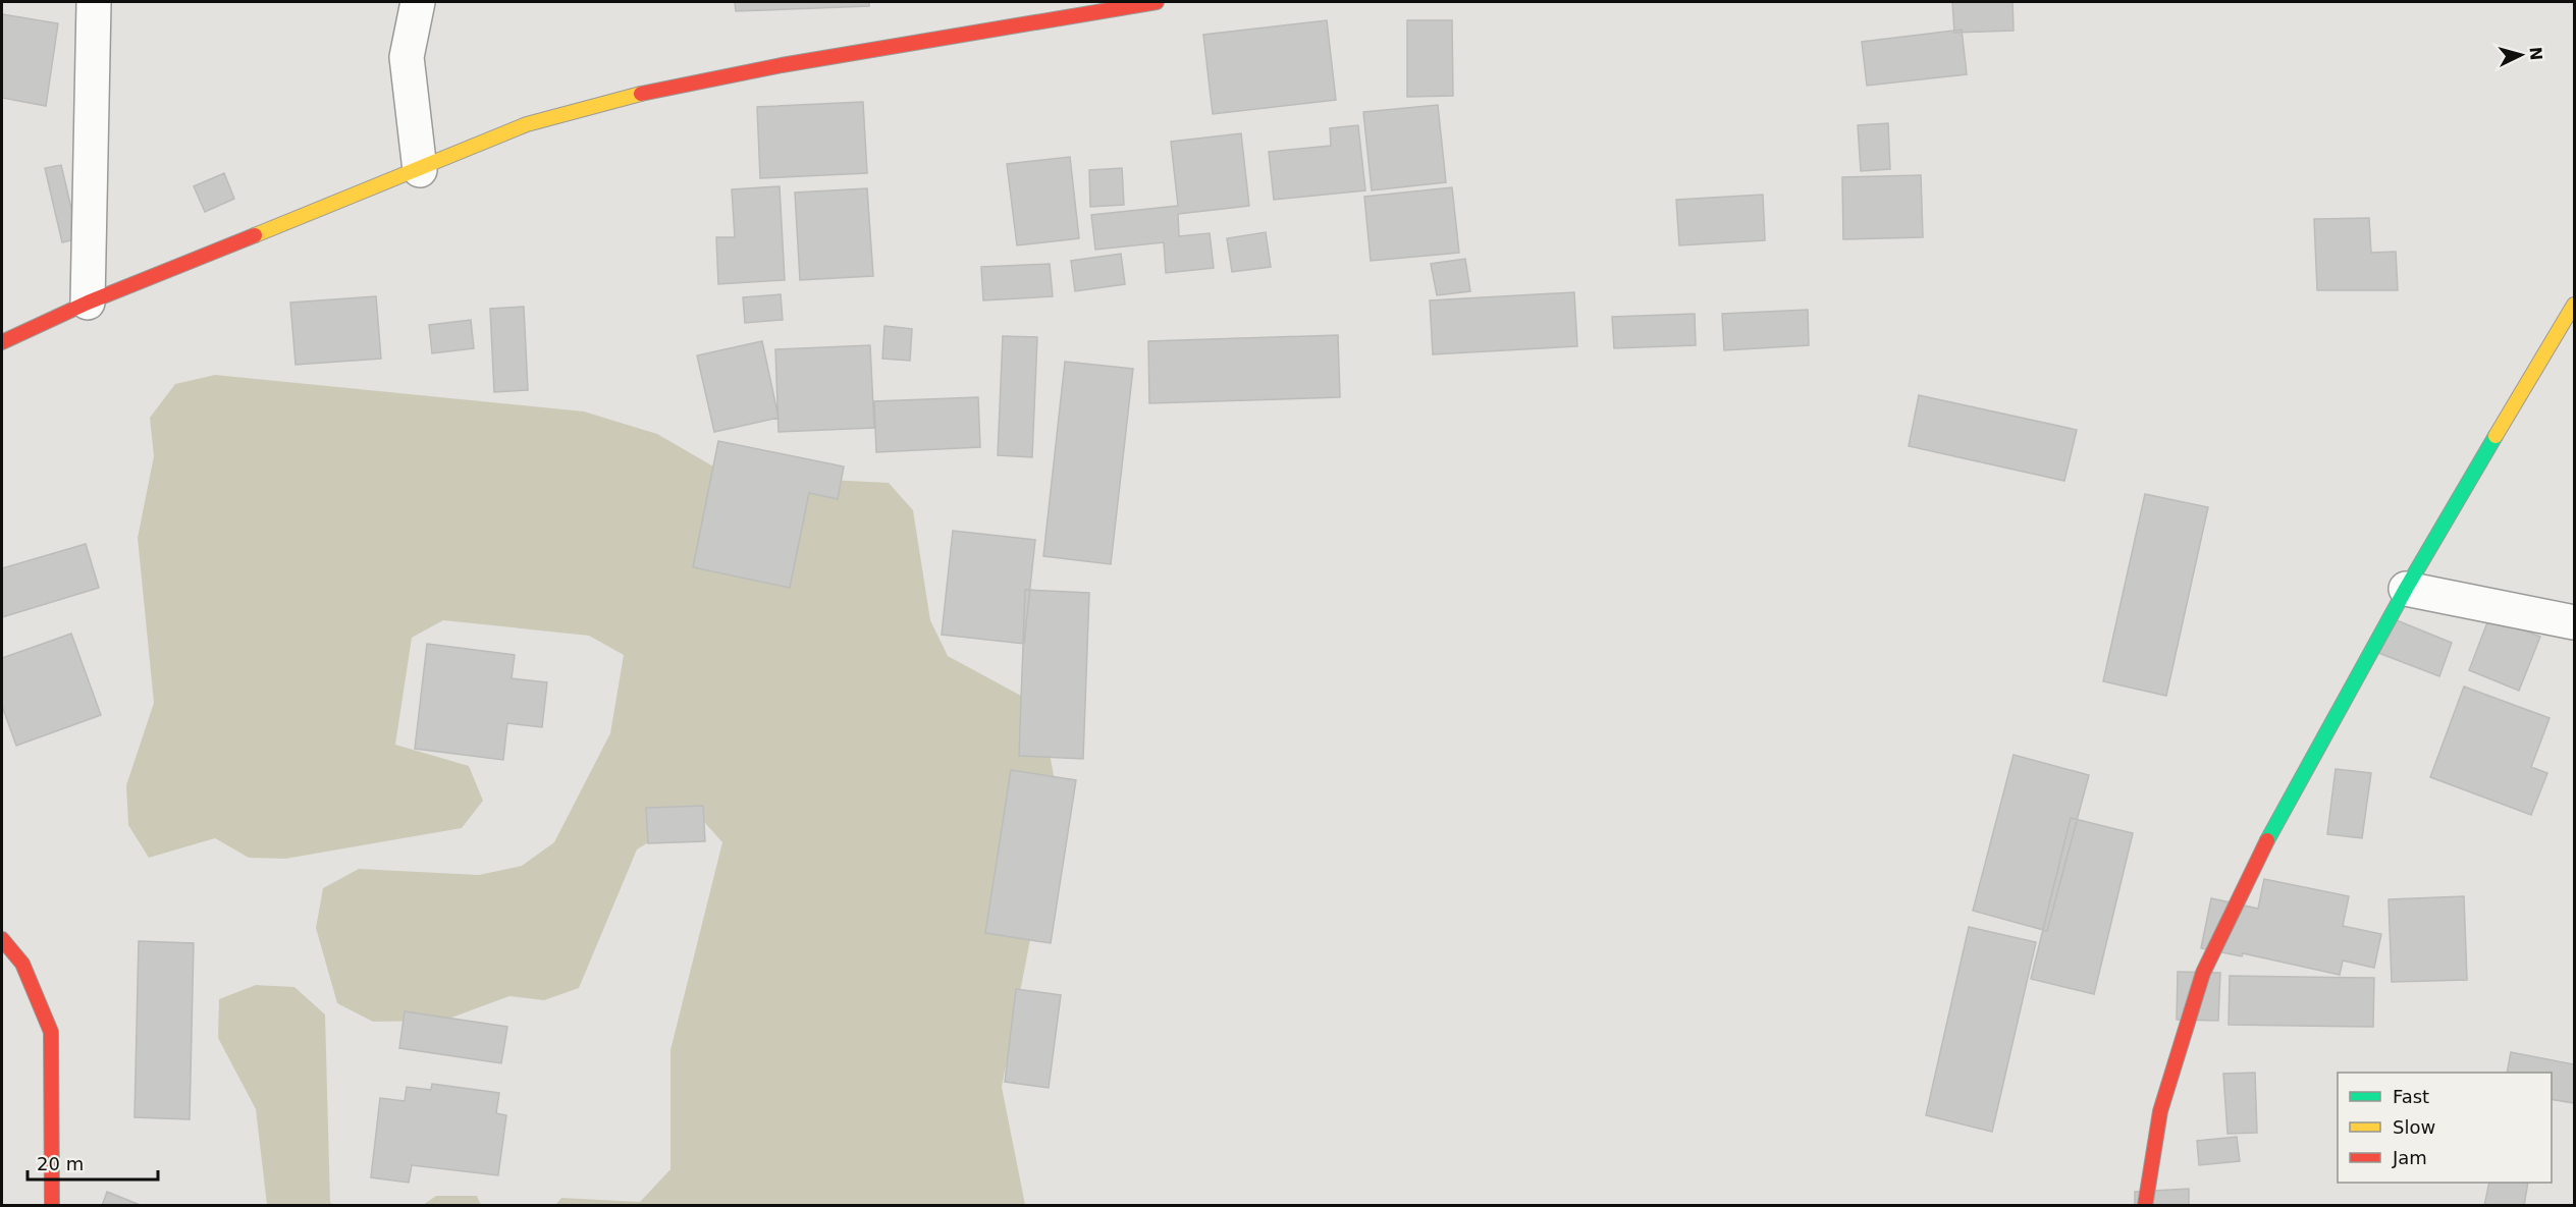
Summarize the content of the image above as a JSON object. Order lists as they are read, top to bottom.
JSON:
{
  "legend": ["Fast", "Slow", "Jam"],
  "scale_bar": "20 m",
  "north": "right"
}
